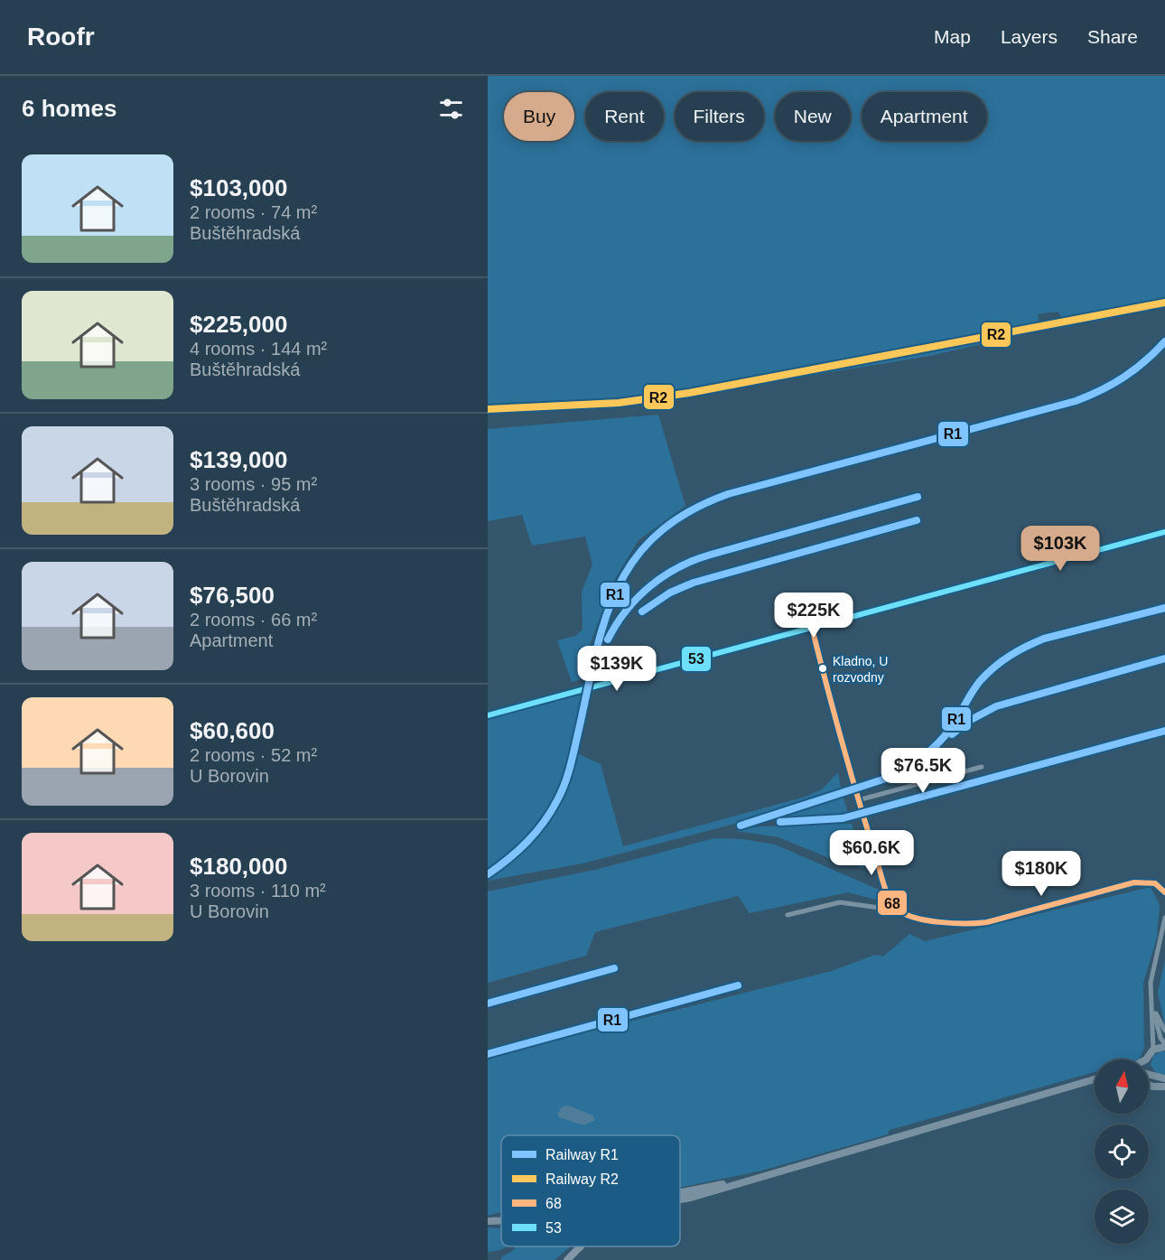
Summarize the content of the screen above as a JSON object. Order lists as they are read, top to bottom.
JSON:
{
  "places": ["Kladno, U rozvodny"],
  "lines": [
    "rail line R2",
    "rail line R1",
    "transit line 53",
    "transit line 68"
  ],
  "legend": [
    "Railway R1",
    "Railway R2",
    "68",
    "53"
  ],
  "north": "top",
  "page": {
    "header": "Roofr",
    "nav": ["Map", "Layers", "Share"],
    "heading": "6 homes",
    "chip": [
      "Buy",
      "Rent",
      "Filters",
      "New",
      "Apartment"
    ],
    "list": [
      {
        "name": "$103,000",
        "note": "2 rooms · 74 m² · Buštěhradská"
      },
      {
        "name": "$225,000",
        "note": "4 rooms · 144 m² · Buštěhradská"
      },
      {
        "name": "$139,000",
        "note": "3 rooms · 95 m² · Buštěhradská"
      },
      {
        "name": "$76,500",
        "note": "2 rooms · 66 m² · Apartment"
      },
      {
        "name": "$60,600",
        "note": "2 rooms · 52 m² · U Borovin"
      },
      {
        "name": "$180,000",
        "note": "3 rooms · 110 m² · U Borovin"
      }
    ],
    "price": [
      "$103K",
      "$225K",
      "$139K",
      "$76.5K",
      "$60.6K",
      "$180K"
    ]
  }
}
